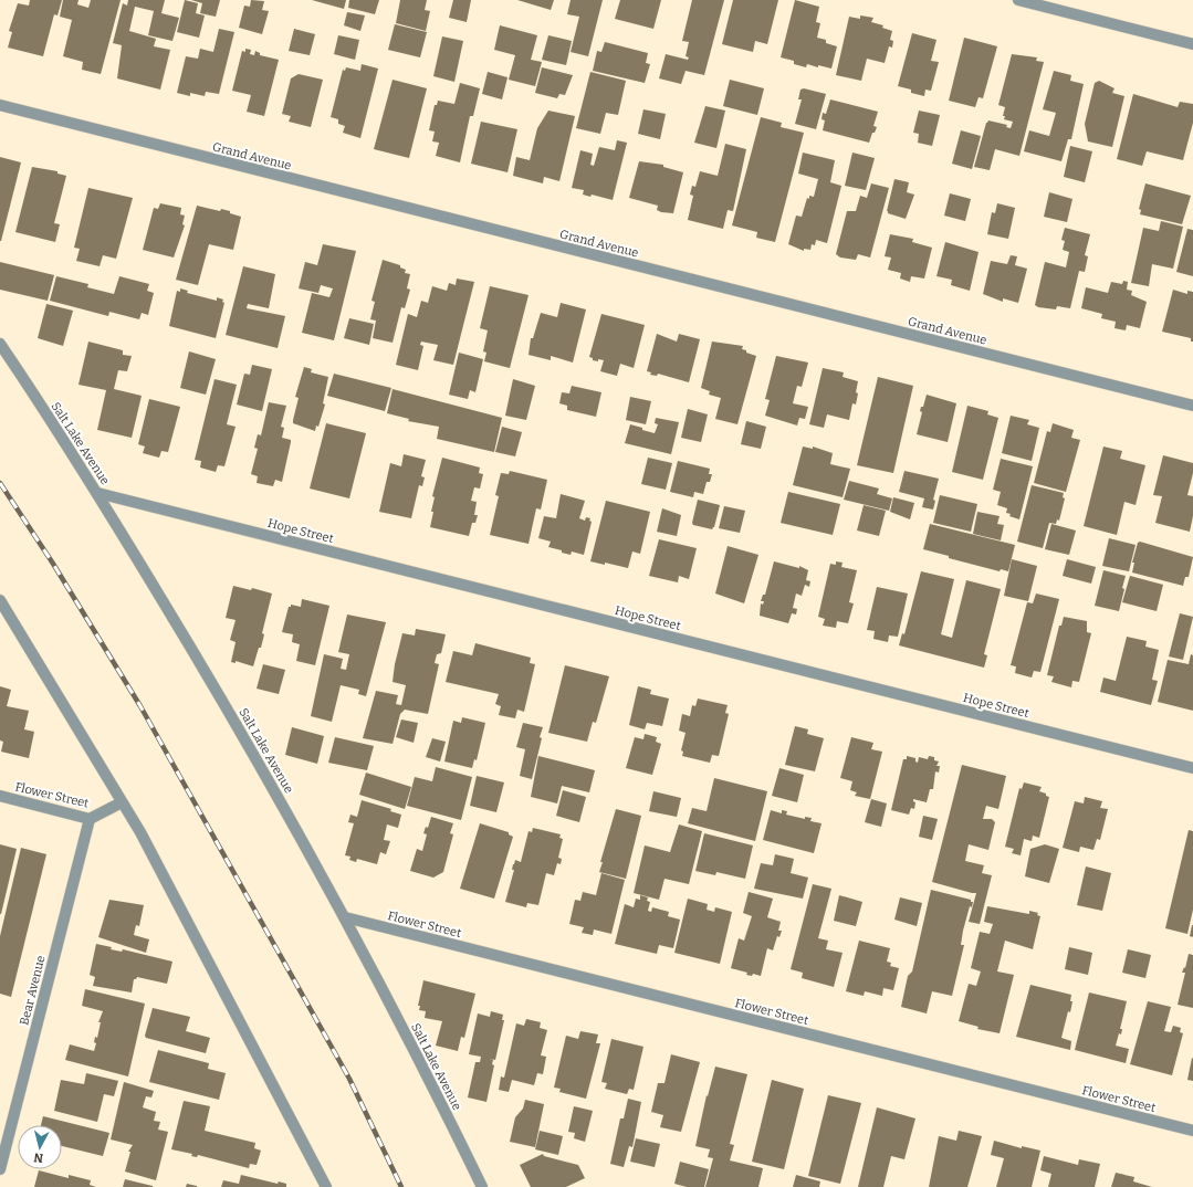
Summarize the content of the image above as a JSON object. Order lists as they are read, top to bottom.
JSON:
{
  "streets": {
    "street": [
      "Grand Avenue",
      "Salt Lake Avenue",
      "Hope Street",
      "Flower Street",
      "Bear Avenue"
    ]
  },
  "crossings": [
    ["Salt Lake Avenue", "Hope Street"],
    ["Salt Lake Avenue", "Flower Street"],
    ["Flower Street", "Bear Avenue"]
  ],
  "north": "bottom"
}
